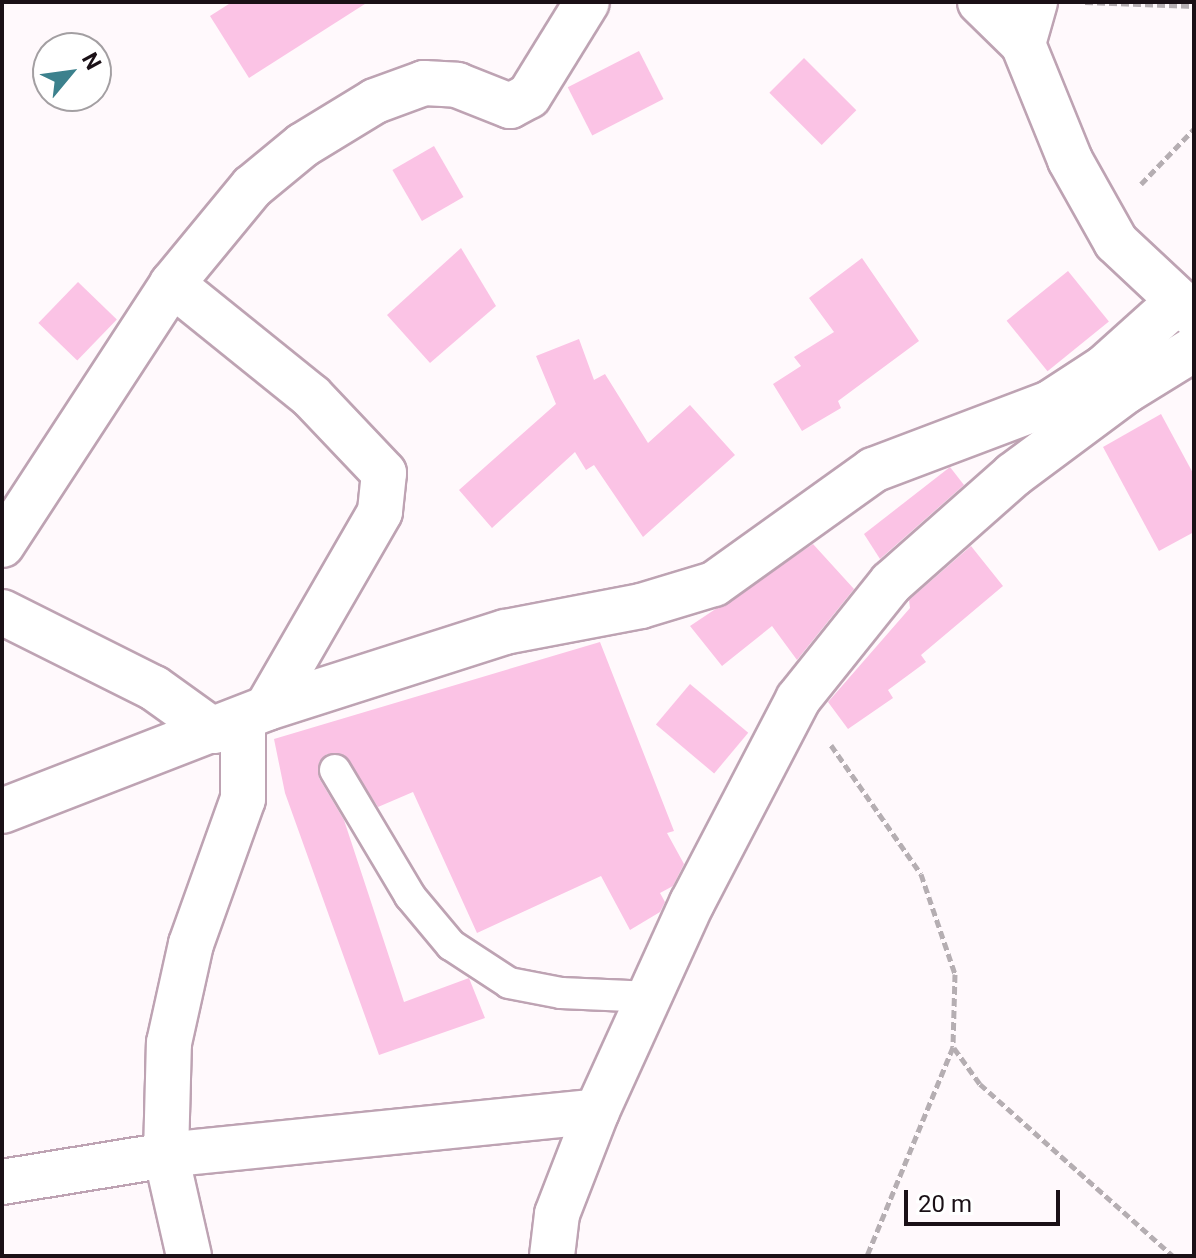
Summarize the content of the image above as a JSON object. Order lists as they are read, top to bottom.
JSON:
{
  "scale_bar": "20 m",
  "north": "top right"
}
